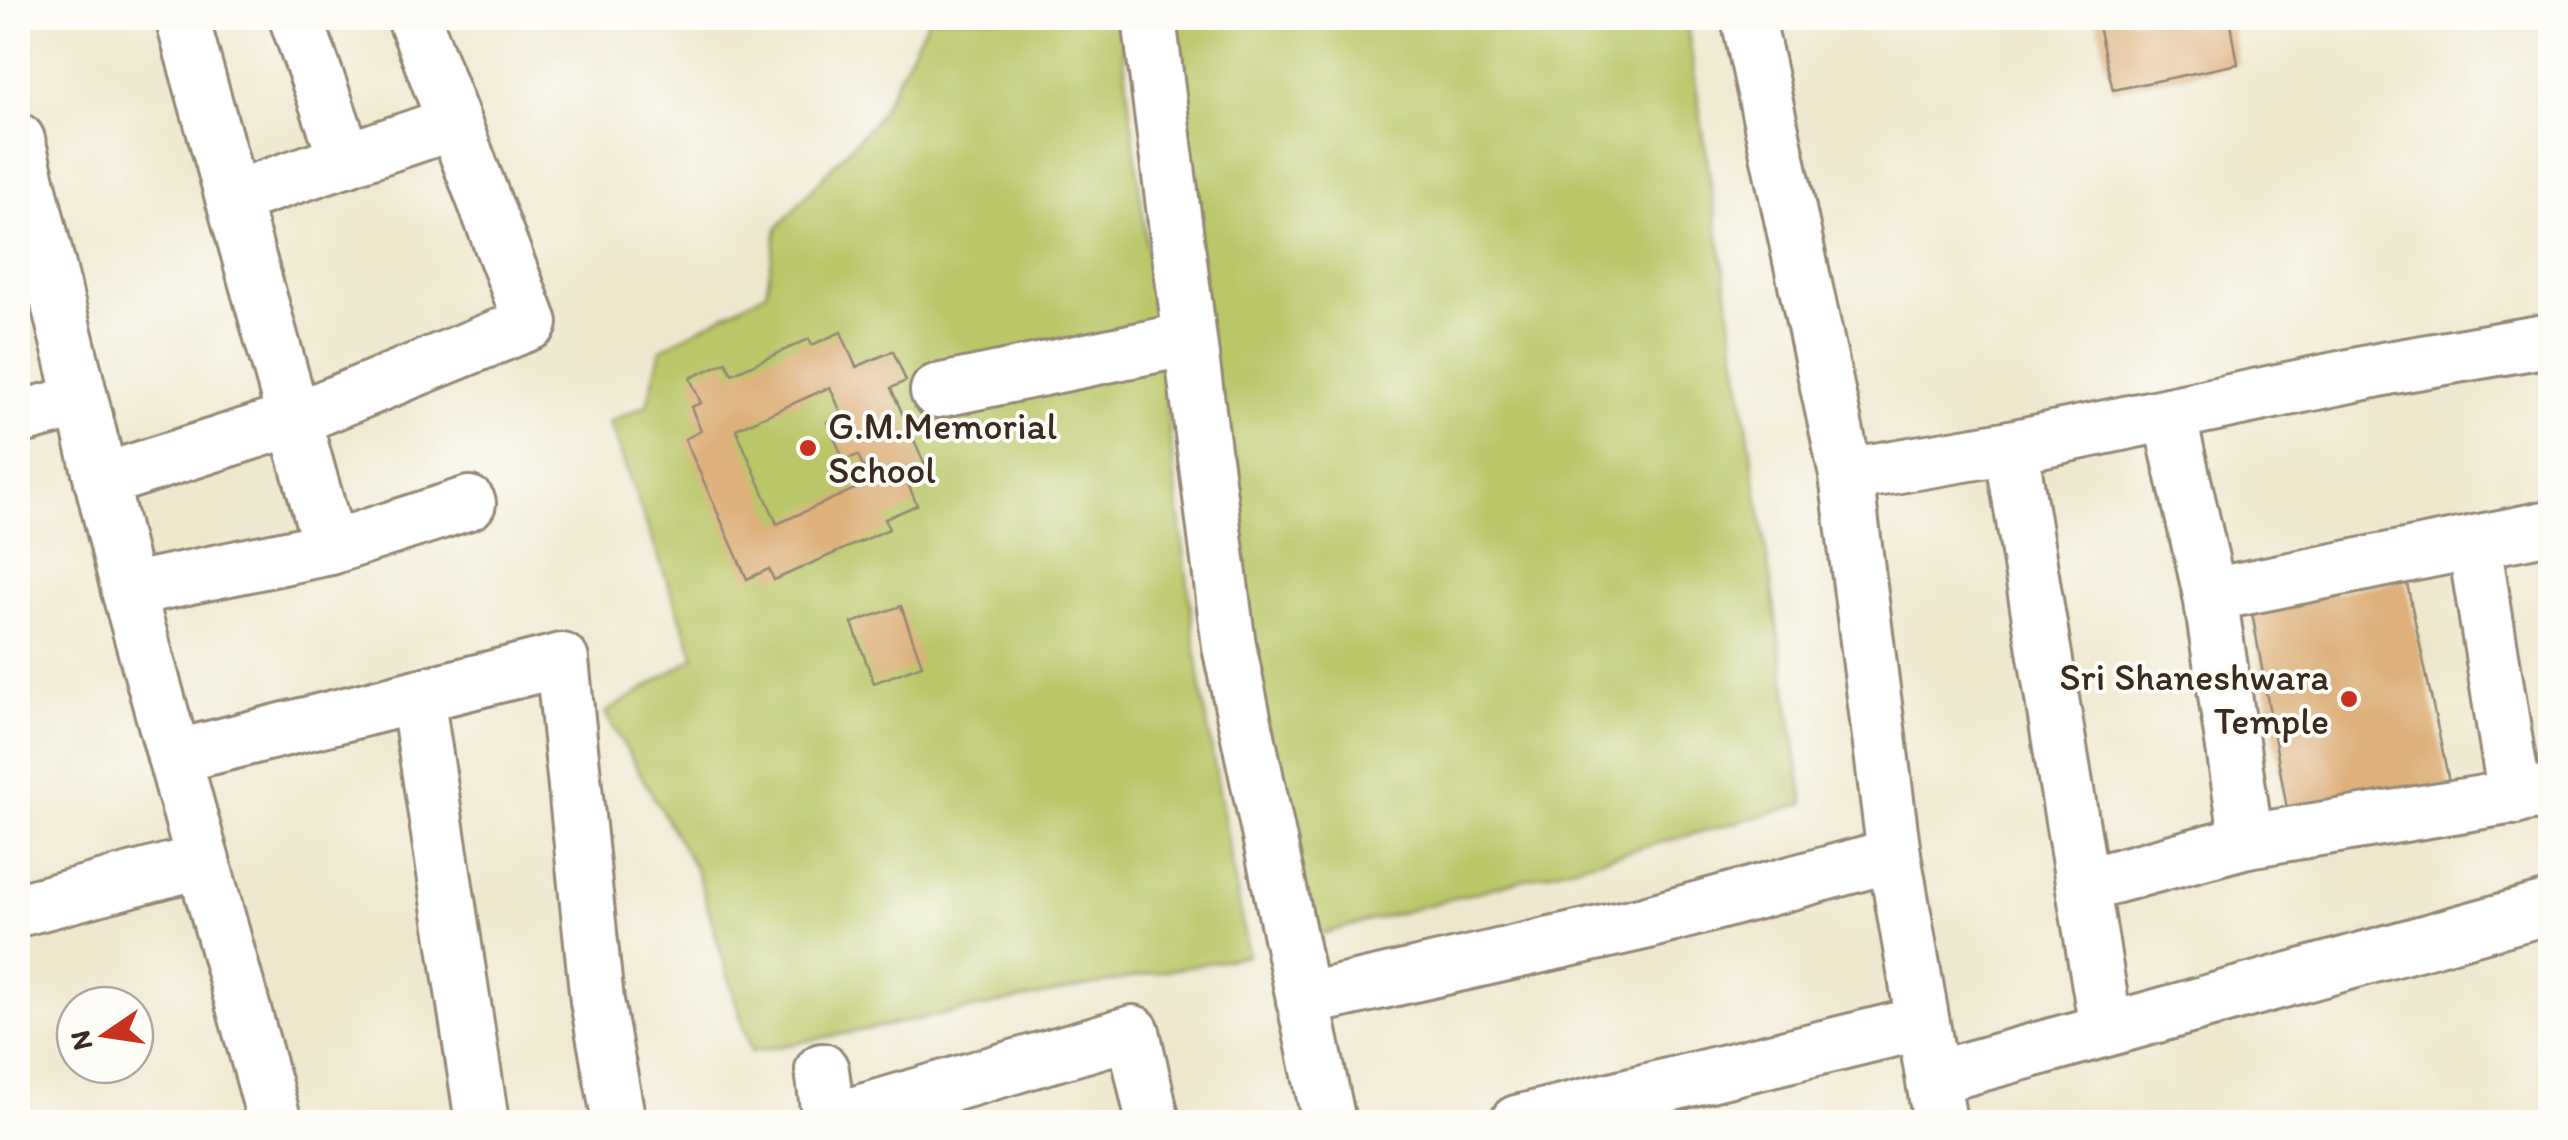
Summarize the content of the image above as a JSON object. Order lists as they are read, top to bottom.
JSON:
{
  "places": ["G.M.Memorial School", "Sri Shaneshwara Temple"],
  "north": "left"
}
